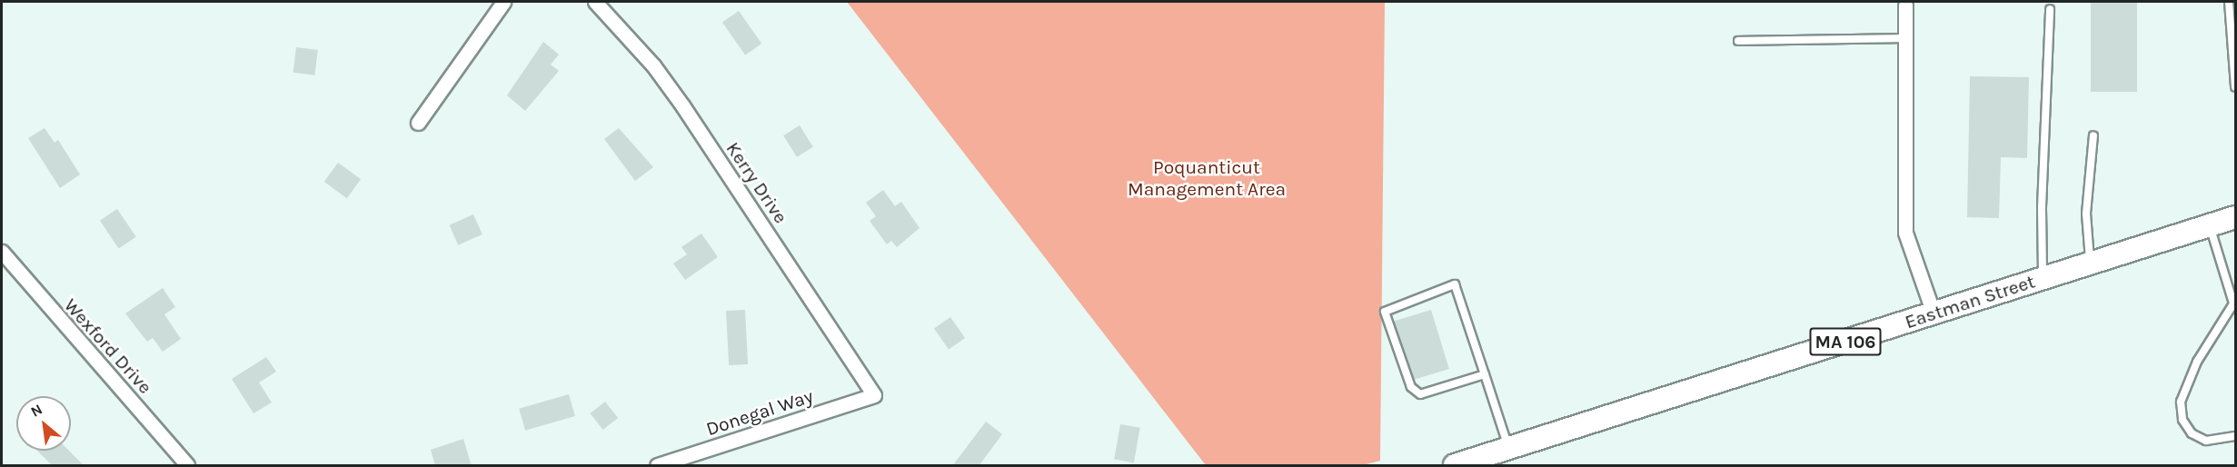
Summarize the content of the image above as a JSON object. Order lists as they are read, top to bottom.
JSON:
{
  "streets": {
    "main road": ["Eastman Street", "MA 106"],
    "street": ["Kerry Drive", "Wexford Drive", "Donegal Way"]
  },
  "crossings": [
    ["Kerry Drive", "Donegal Way"]
  ],
  "parks": ["Poquanticut Management Area"],
  "north": "top left"
}
